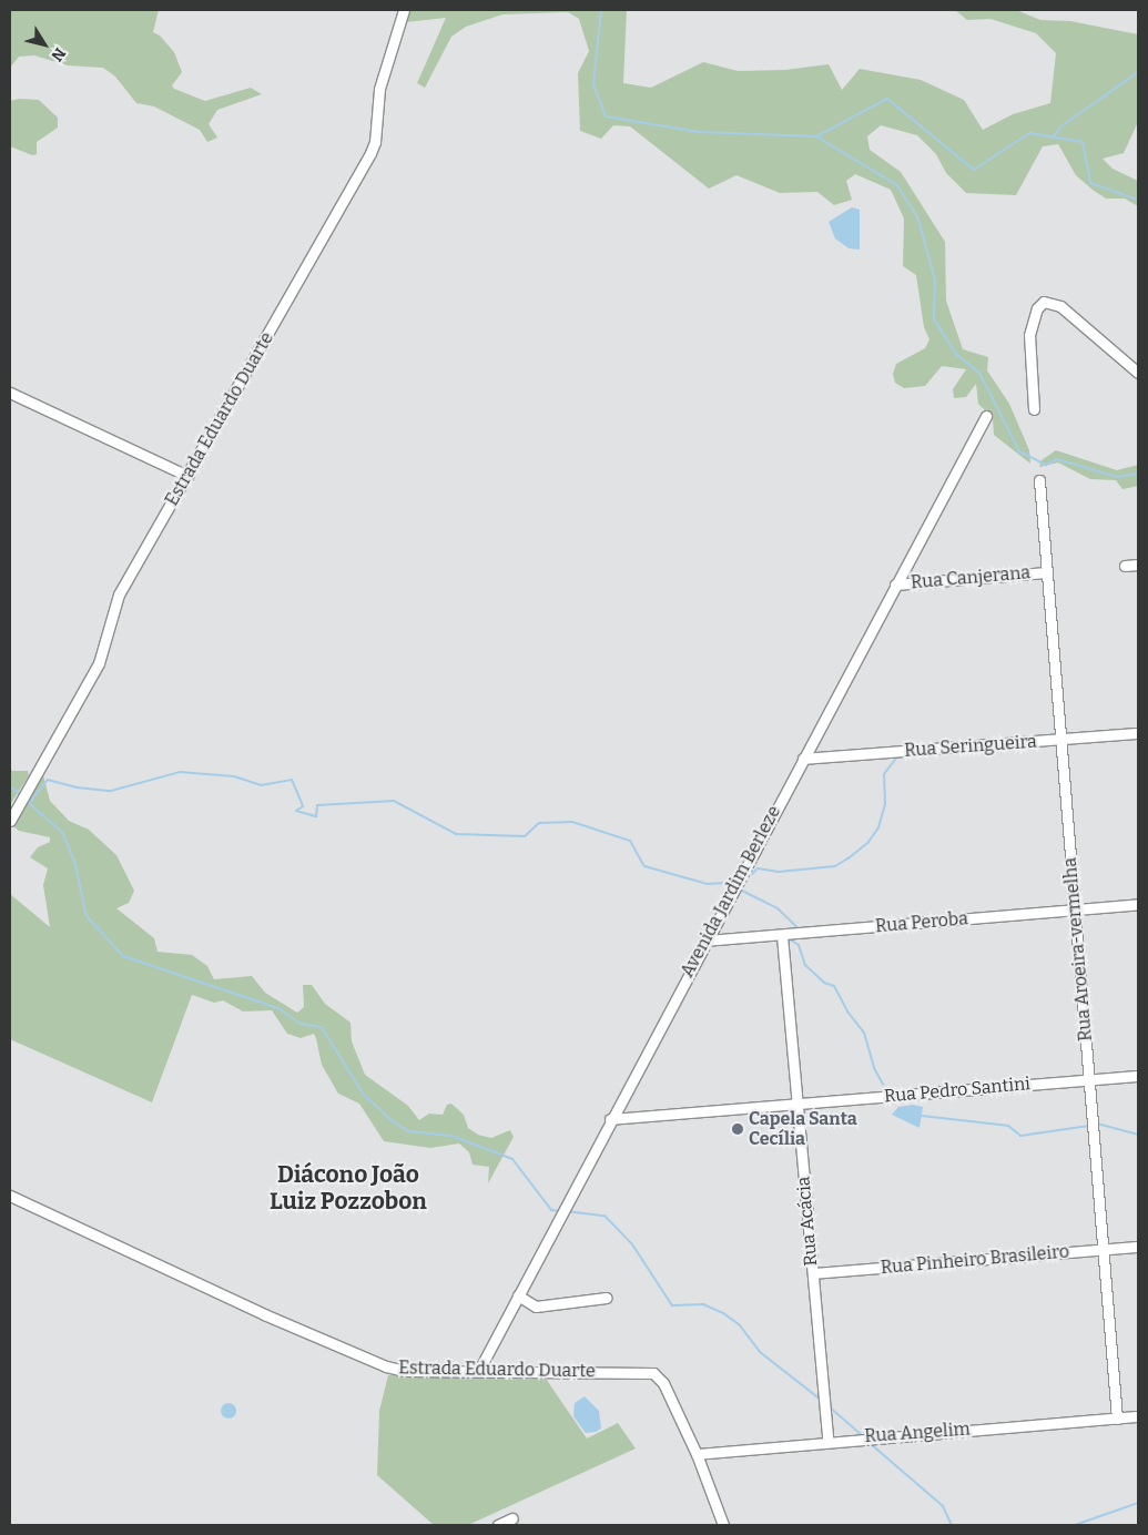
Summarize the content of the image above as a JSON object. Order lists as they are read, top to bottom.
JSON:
{
  "streets": {
    "street": [
      "Estrada Eduardo Duarte",
      "Rua Canjerana",
      "Rua Seringueira",
      "Avenida Jardim Berleze",
      "Rua Peroba",
      "Rua Aroeira-vermelha",
      "Rua Pedro Santini",
      "Rua Acácia",
      "Rua Pinheiro Brasileiro",
      "Rua Angelim"
    ]
  },
  "crossings": [
    ["Estrada Eduardo Duarte", "Avenida Jardim Berleze"],
    ["Estrada Eduardo Duarte", "Rua Angelim"],
    ["Rua Canjerana", "Avenida Jardim Berleze"],
    ["Rua Canjerana", "Rua Aroeira-vermelha"],
    ["Rua Seringueira", "Avenida Jardim Berleze"],
    ["Rua Seringueira", "Rua Aroeira-vermelha"],
    ["Avenida Jardim Berleze", "Rua Peroba"],
    ["Avenida Jardim Berleze", "Rua Pedro Santini"],
    ["Rua Peroba", "Rua Aroeira-vermelha"],
    ["Rua Peroba", "Rua Acácia"],
    ["Rua Aroeira-vermelha", "Rua Pedro Santini"],
    ["Rua Aroeira-vermelha", "Rua Pinheiro Brasileiro"],
    ["Rua Aroeira-vermelha", "Rua Angelim"],
    ["Rua Pedro Santini", "Rua Acácia"],
    ["Rua Acácia", "Rua Pinheiro Brasileiro"],
    ["Rua Acácia", "Rua Angelim"]
  ],
  "districts": ["Diácono João Luiz Pozzobon"],
  "places": ["Capela Santa Cecília"],
  "north": "bottom right"
}
